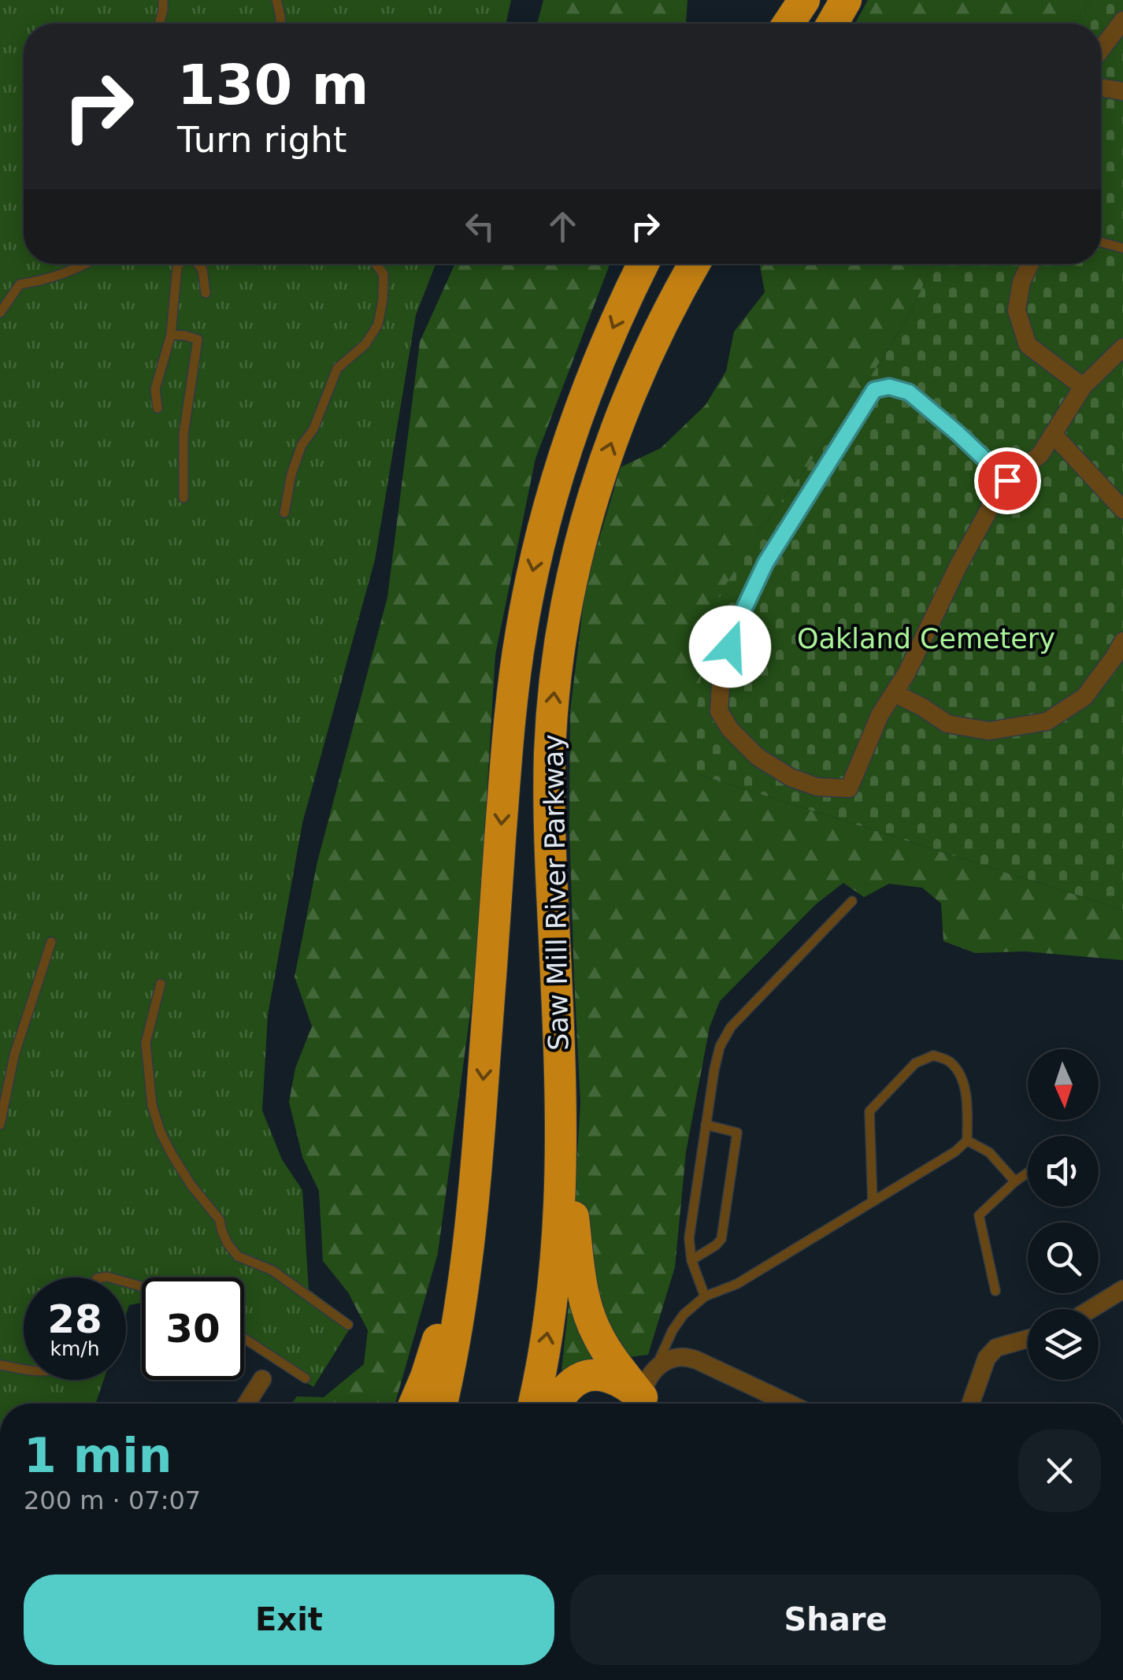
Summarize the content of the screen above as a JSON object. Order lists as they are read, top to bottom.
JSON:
{
  "streets": {
    "highway": ["Saw Mill River Parkway"]
  },
  "parks": ["Oakland Cemetery"],
  "north": "bottom",
  "page": {
    "turn": ["130 m", "Turn right"],
    "speed": "28 km/h",
    "limit": "30",
    "heading": ["1 min", "200 m · 07:07"],
    "buttons": ["Exit", "Share"]
  }
}
